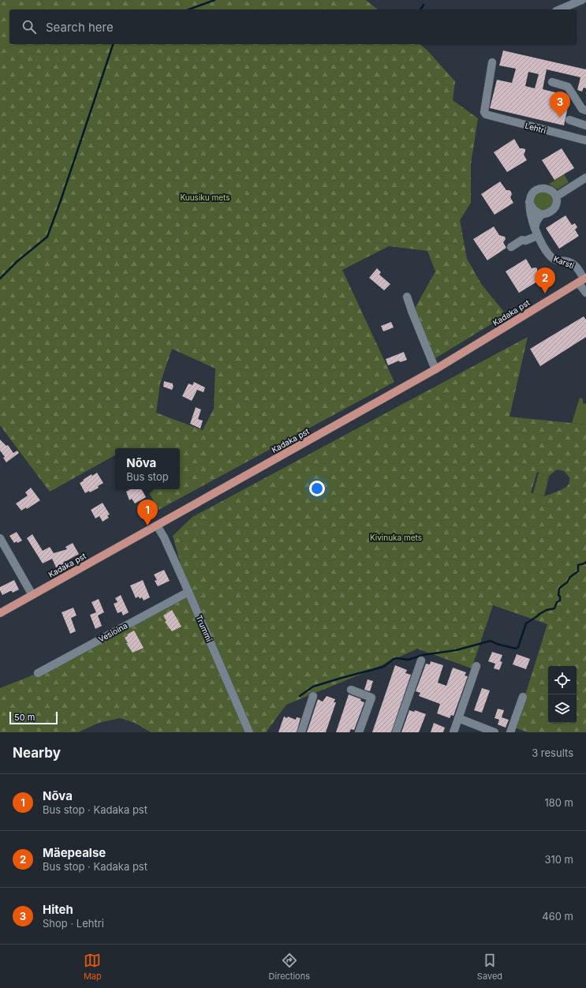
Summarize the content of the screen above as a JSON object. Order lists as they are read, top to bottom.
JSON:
{
  "streets": {
    "main road": ["Kadaka pst"],
    "street": [
      "Lehtri",
      "Karsti",
      "Trummi",
      "Vesioina"
    ]
  },
  "crossings": [
    ["Karsti", "Kadaka pst"],
    ["Kadaka pst", "Trummi"],
    ["Trummi", "Vesioina"]
  ],
  "parks": ["Kuusiku mets", "Kivinuka mets"],
  "scale_bar": "50 m",
  "page": {
    "search": "Search here",
    "pins": ["3", "2", "1"],
    "popup": ["Nõva", "Bus stop"],
    "scale": "50 m",
    "heading": ["Nearby", "3 results"],
    "list": [
      {
        "mark": "1",
        "name": "Nõva",
        "note": "Bus stop · Kadaka pst",
        "value": "180 m"
      },
      {
        "mark": "2",
        "name": "Mäepealse",
        "note": "Bus stop · Kadaka pst",
        "value": "310 m"
      },
      {
        "mark": "3",
        "name": "Hiteh",
        "note": "Shop · Lehtri",
        "value": "460 m"
      }
    ],
    "nav": ["Map", "Directions", "Saved"]
  }
}
